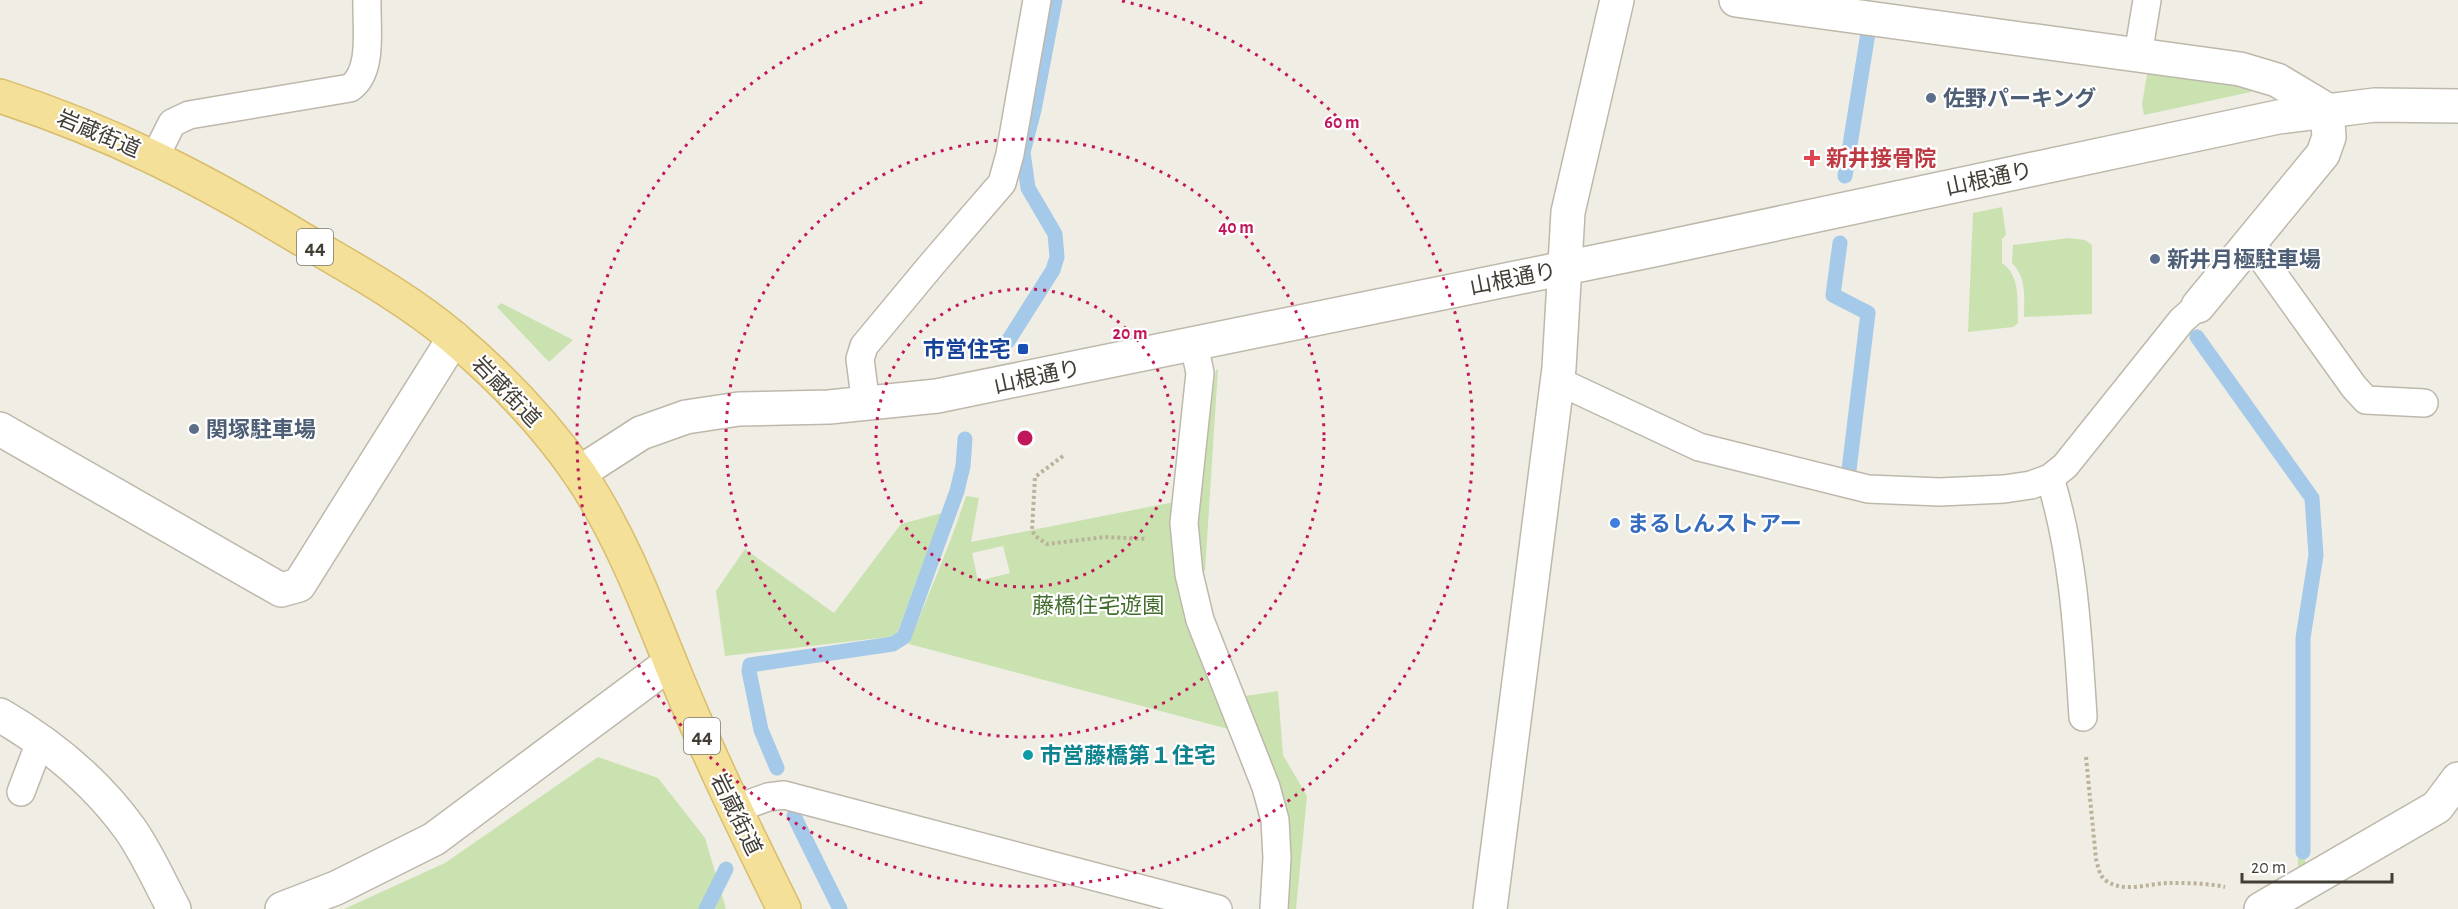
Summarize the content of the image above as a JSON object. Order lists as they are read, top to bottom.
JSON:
{
  "streets": {
    "main road": ["岩蔵街道", "44"],
    "street": ["山根通り"]
  },
  "crossings": [
    ["岩蔵街道", "山根通り"]
  ],
  "parks": ["藤橋住宅遊園"],
  "places": {
    "other": [
      "佐野パーキング",
      "新井月極駐車場",
      "関塚駐車場",
      "まるしんストアー",
      "市営藤橋第１住宅"
    ],
    "health": ["新井接骨院"],
    "transit": ["市営住宅"]
  },
  "scale_bar": "20 m",
  "rings": ["60 m", "40 m", "20 m"]
}
